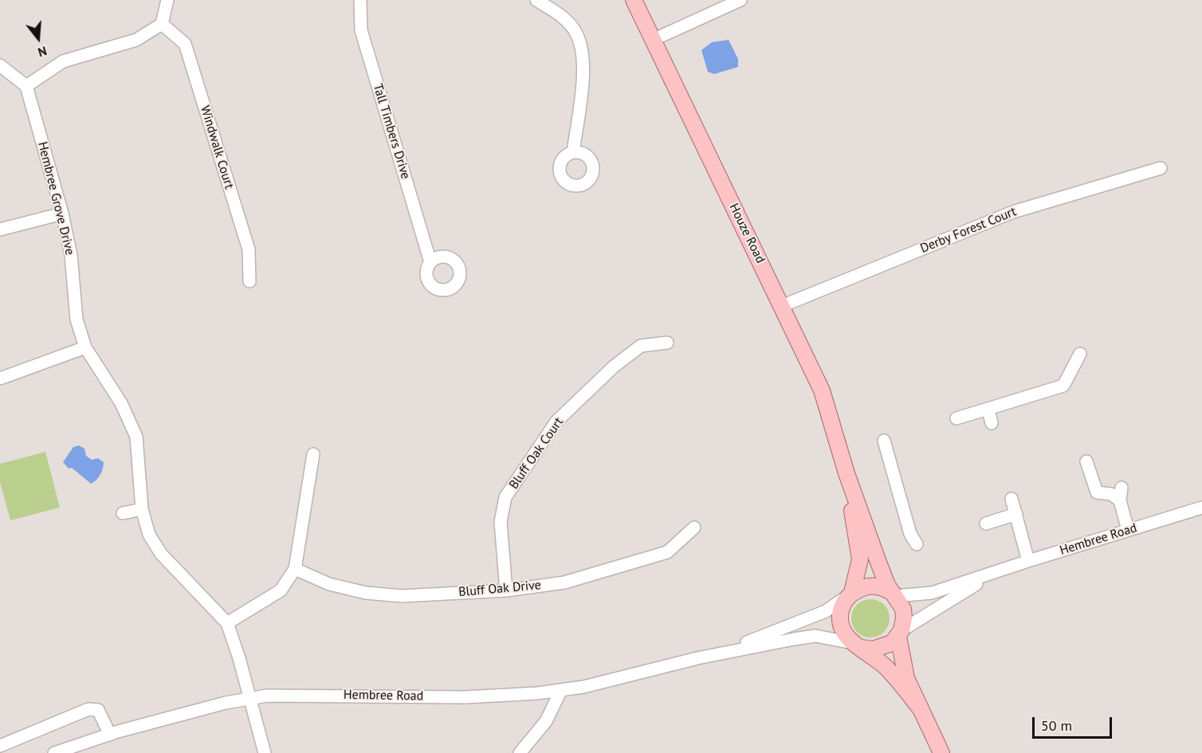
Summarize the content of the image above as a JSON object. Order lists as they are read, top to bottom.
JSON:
{
  "streets": {
    "main road": ["Houze Road"],
    "street": [
      "Tall Timbers Drive",
      "Windwalk Court",
      "Hembree Grove Drive",
      "Derby Forest Court",
      "Bluff Oak Court",
      "Hembree Road",
      "Bluff Oak Drive"
    ]
  },
  "crossings": [
    ["Hembree Grove Drive", "Hembree Road"],
    ["Derby Forest Court", "Houze Road"],
    ["Houze Road", "Hembree Road"],
    ["Bluff Oak Court", "Bluff Oak Drive"]
  ],
  "scale_bar": "50 m",
  "north": "bottom"
}
